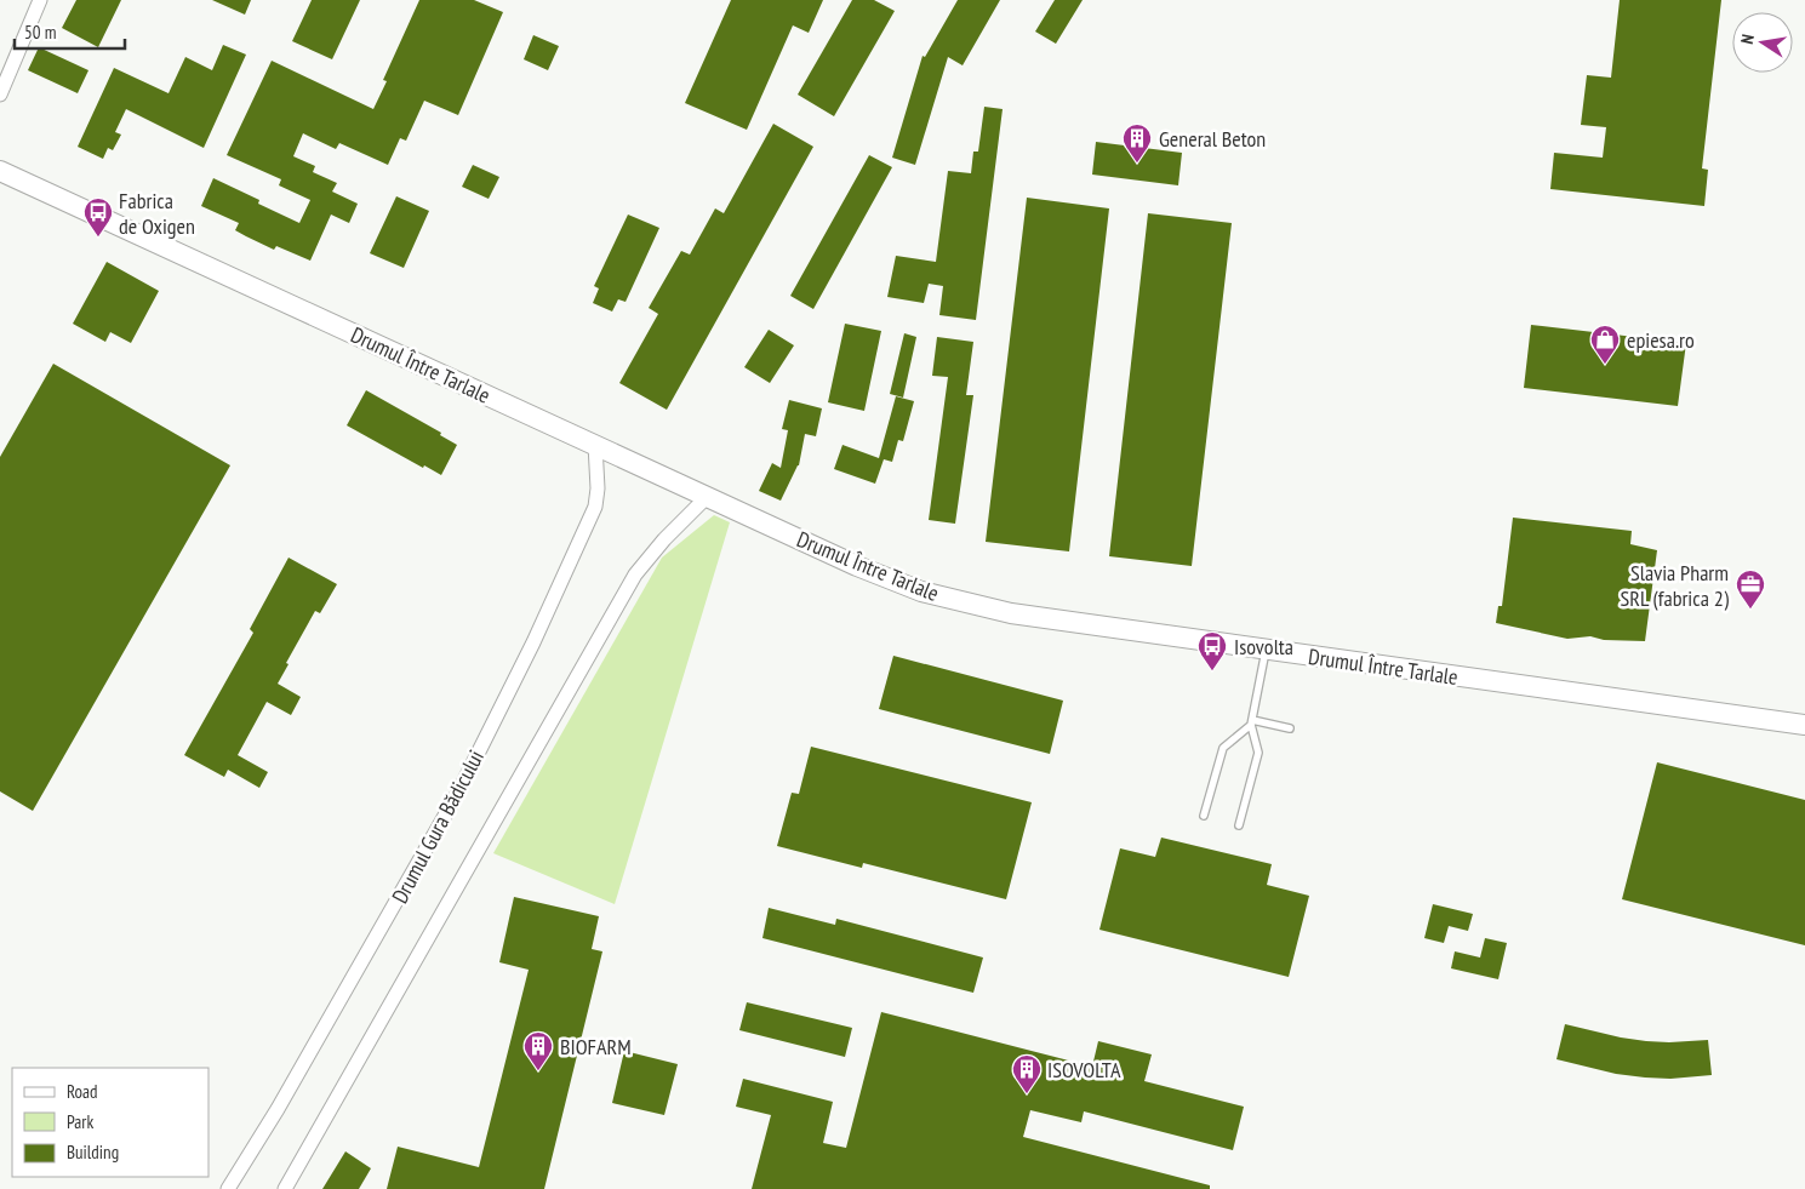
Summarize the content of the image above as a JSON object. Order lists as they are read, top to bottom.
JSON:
{
  "streets": {
    "main road": ["Drumul Între Tarlale"],
    "street": ["Drumul Gura Bădicului"]
  },
  "crossings": [
    ["Drumul Între Tarlale", "Drumul Gura Bădicului"]
  ],
  "places": {
    "building": ["General Beton", "BIOFARM", "ISOVOLTA"],
    "bus stop": ["Fabrica de Oxigen", "Isovolta"],
    "shop": ["epiesa.ro"],
    "office": ["Slavia Pharm SRL (fabrica 2)"]
  },
  "legend": ["Road", "Park", "Building"],
  "scale_bar": "50 m",
  "north": "left"
}
